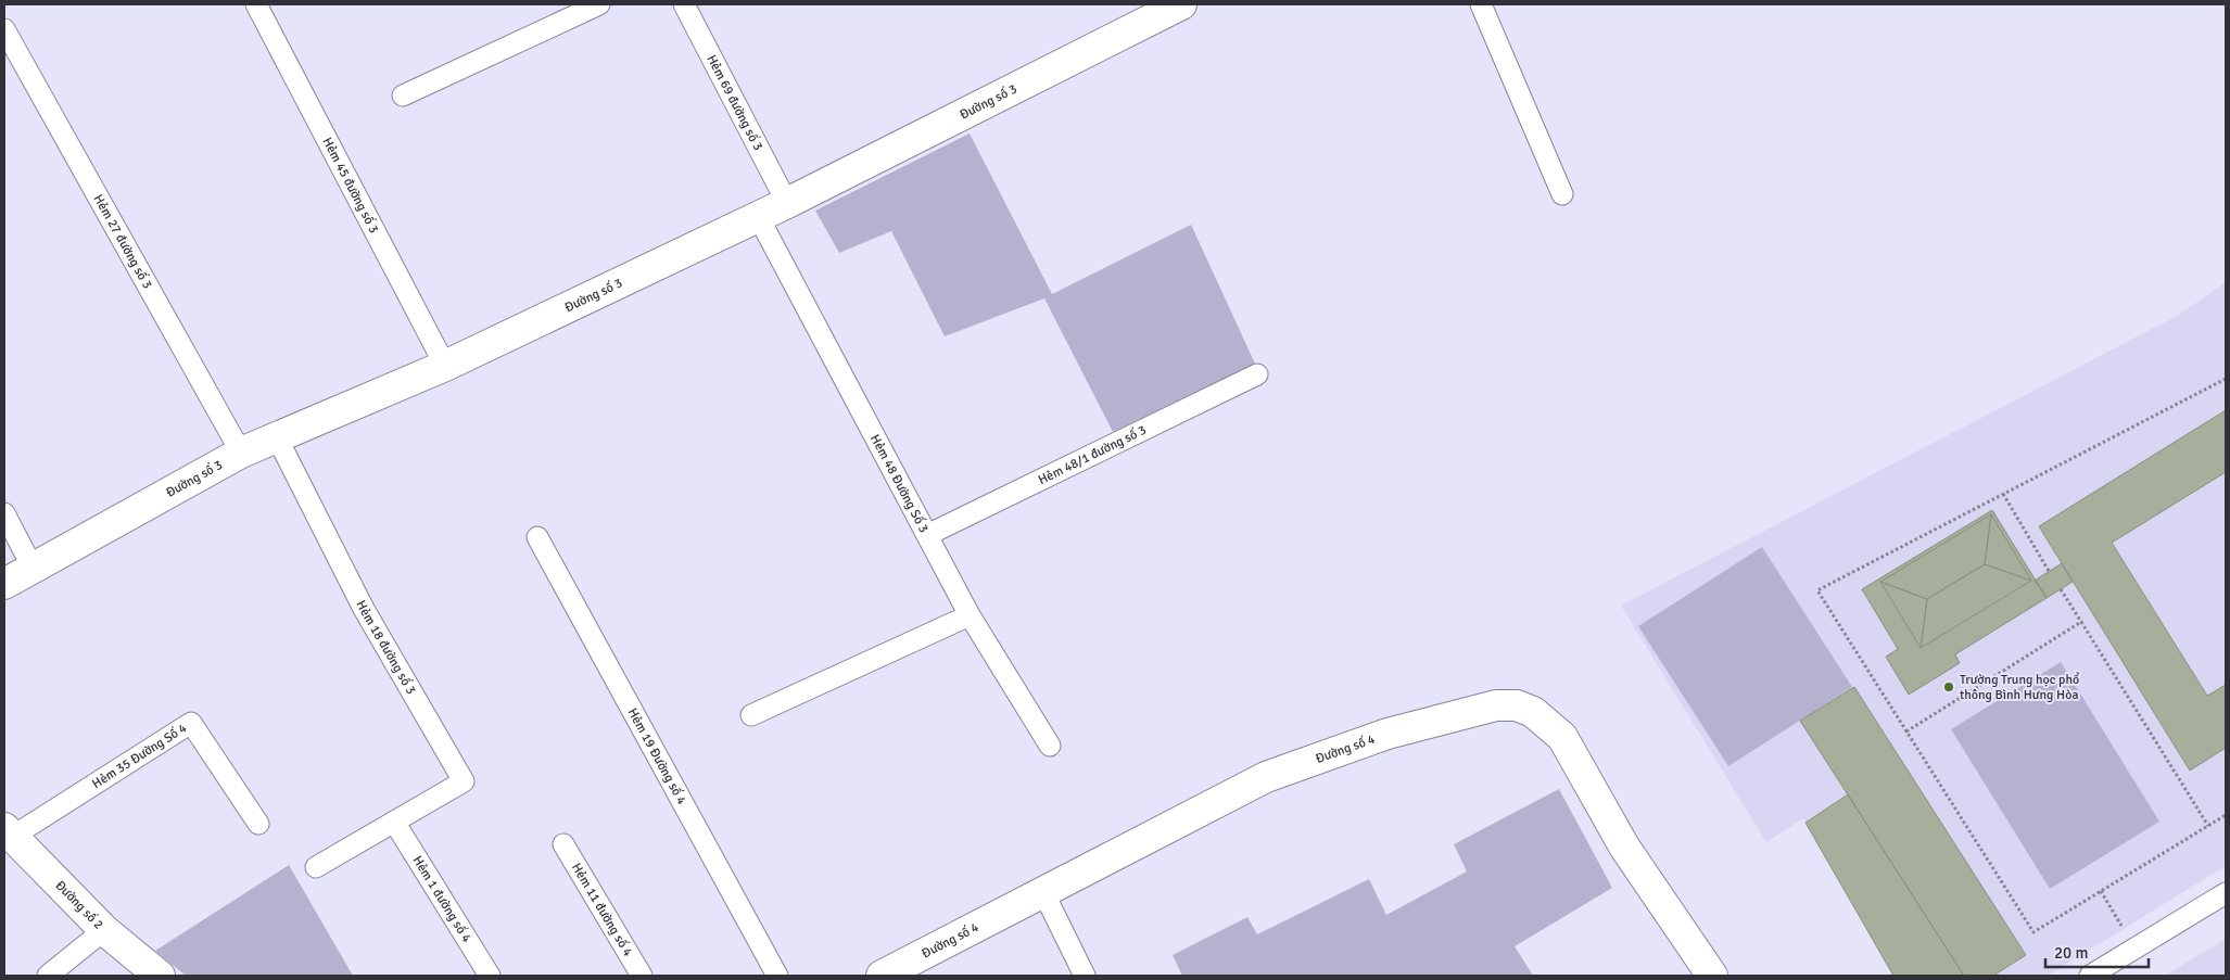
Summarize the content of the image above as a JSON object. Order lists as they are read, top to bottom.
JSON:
{
  "streets": {
    "street": ["Đường số 3", "Đường số 4", "Đường số 2"],
    "lane": [
      "Hẻm 69 đường số 3",
      "Hẻm 45 đường số 3",
      "Hẻm 27 đường số 3",
      "Hẻm 48/1 đường số 3",
      "Hẻm 48 Đường Số 3",
      "Hẻm 18 đường số 3",
      "Hẻm 35 Đường Số 4",
      "Hẻm 19 Đường số 4",
      "Hẻm 1 đường số 4",
      "Hẻm 11 đường số 4"
    ]
  },
  "crossings": [
    ["Đường số 3", "Hẻm 69 đường số 3"],
    ["Đường số 3", "Hẻm 45 đường số 3"],
    ["Đường số 3", "Hẻm 27 đường số 3"],
    ["Đường số 3", "Hẻm 48 Đường Số 3"],
    ["Đường số 3", "Hẻm 18 đường số 3"],
    ["Hẻm 48/1 đường số 3", "Hẻm 48 Đường Số 3"],
    ["Hẻm 18 đường số 3", "Hẻm 1 đường số 4"],
    ["Hẻm 35 Đường Số 4", "Đường số 2"]
  ],
  "places": ["Trường Trung học phổ thông Bình Hưng Hòa"],
  "scale_bar": "20 m"
}
